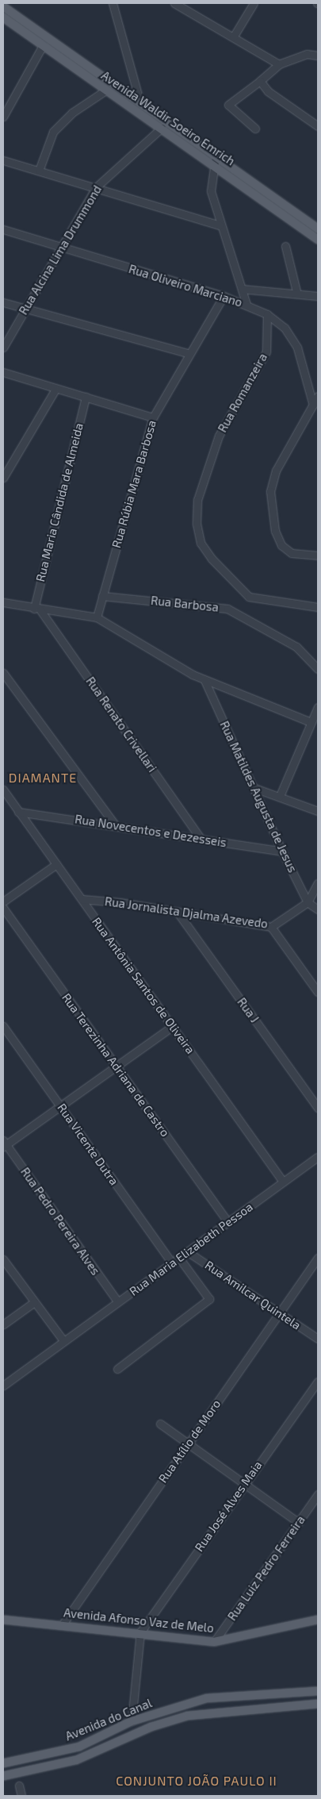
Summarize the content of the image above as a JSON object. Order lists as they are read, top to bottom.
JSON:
{
  "streets": {
    "main road": ["Avenida Waldir Soeiro Emrich", "Avenida Afonso Vaz de Melo", "Avenida do Canal"],
    "street": [
      "Rua Alcina Lima Drummond",
      "Rua Oliveiro Marciano",
      "Rua Romanzeira",
      "Rua Rúbia Mara Barbosa",
      "Rua Maria Cândida de Almeida",
      "Rua Barbosa",
      "Rua Renato Crivellari",
      "Rua Matildes Augusta de Jesus",
      "Rua Novecentos e Dezesseis",
      "Rua Jornalista Djalma Azevedo",
      "Rua Antônia Santos de Oliveira",
      "Rua J",
      "Rua Terezinha Adriana de Castro",
      "Rua Vicente Dutra",
      "Rua Pedro Pereira Alves",
      "Rua Maria Elizabeth Pessoa",
      "Rua Amilcar Quintela",
      "Rua Atílio de Moro",
      "Rua José Alves Maia",
      "Rua Luiz Pedro Ferreira"
    ]
  },
  "crossings": [
    ["Avenida Waldir Soeiro Emrich", "Rua Alcina Lima Drummond"],
    ["Rua Alcina Lima Drummond", "Rua Oliveiro Marciano"],
    ["Rua Oliveiro Marciano", "Rua Romanzeira"],
    ["Rua Oliveiro Marciano", "Rua Rúbia Mara Barbosa"],
    ["Rua Rúbia Mara Barbosa", "Rua Barbosa"],
    ["Rua Maria Cândida de Almeida", "Rua Renato Crivellari"],
    ["Rua Renato Crivellari", "Rua Novecentos e Dezesseis"],
    ["Rua Matildes Augusta de Jesus", "Rua Novecentos e Dezesseis"],
    ["Rua Matildes Augusta de Jesus", "Rua Jornalista Djalma Azevedo"],
    ["Rua Novecentos e Dezesseis", "Rua Antônia Santos de Oliveira"],
    ["Rua Jornalista Djalma Azevedo", "Rua Antônia Santos de Oliveira"],
    ["Rua Jornalista Djalma Azevedo", "Rua J"],
    ["Rua Antônia Santos de Oliveira", "Rua Maria Elizabeth Pessoa"],
    ["Rua Terezinha Adriana de Castro", "Rua Maria Elizabeth Pessoa"],
    ["Rua Vicente Dutra", "Rua Maria Elizabeth Pessoa"],
    ["Rua Pedro Pereira Alves", "Rua Maria Elizabeth Pessoa"],
    ["Rua Maria Elizabeth Pessoa", "Rua Amilcar Quintela"],
    ["Rua Amilcar Quintela", "Rua Atílio de Moro"],
    ["Rua Atílio de Moro", "Avenida Afonso Vaz de Melo"],
    ["Rua José Alves Maia", "Avenida Afonso Vaz de Melo"],
    ["Rua Luiz Pedro Ferreira", "Avenida Afonso Vaz de Melo"]
  ],
  "districts": ["DIAMANTE", "CONJUNTO JOÃO PAULO II"]
}
